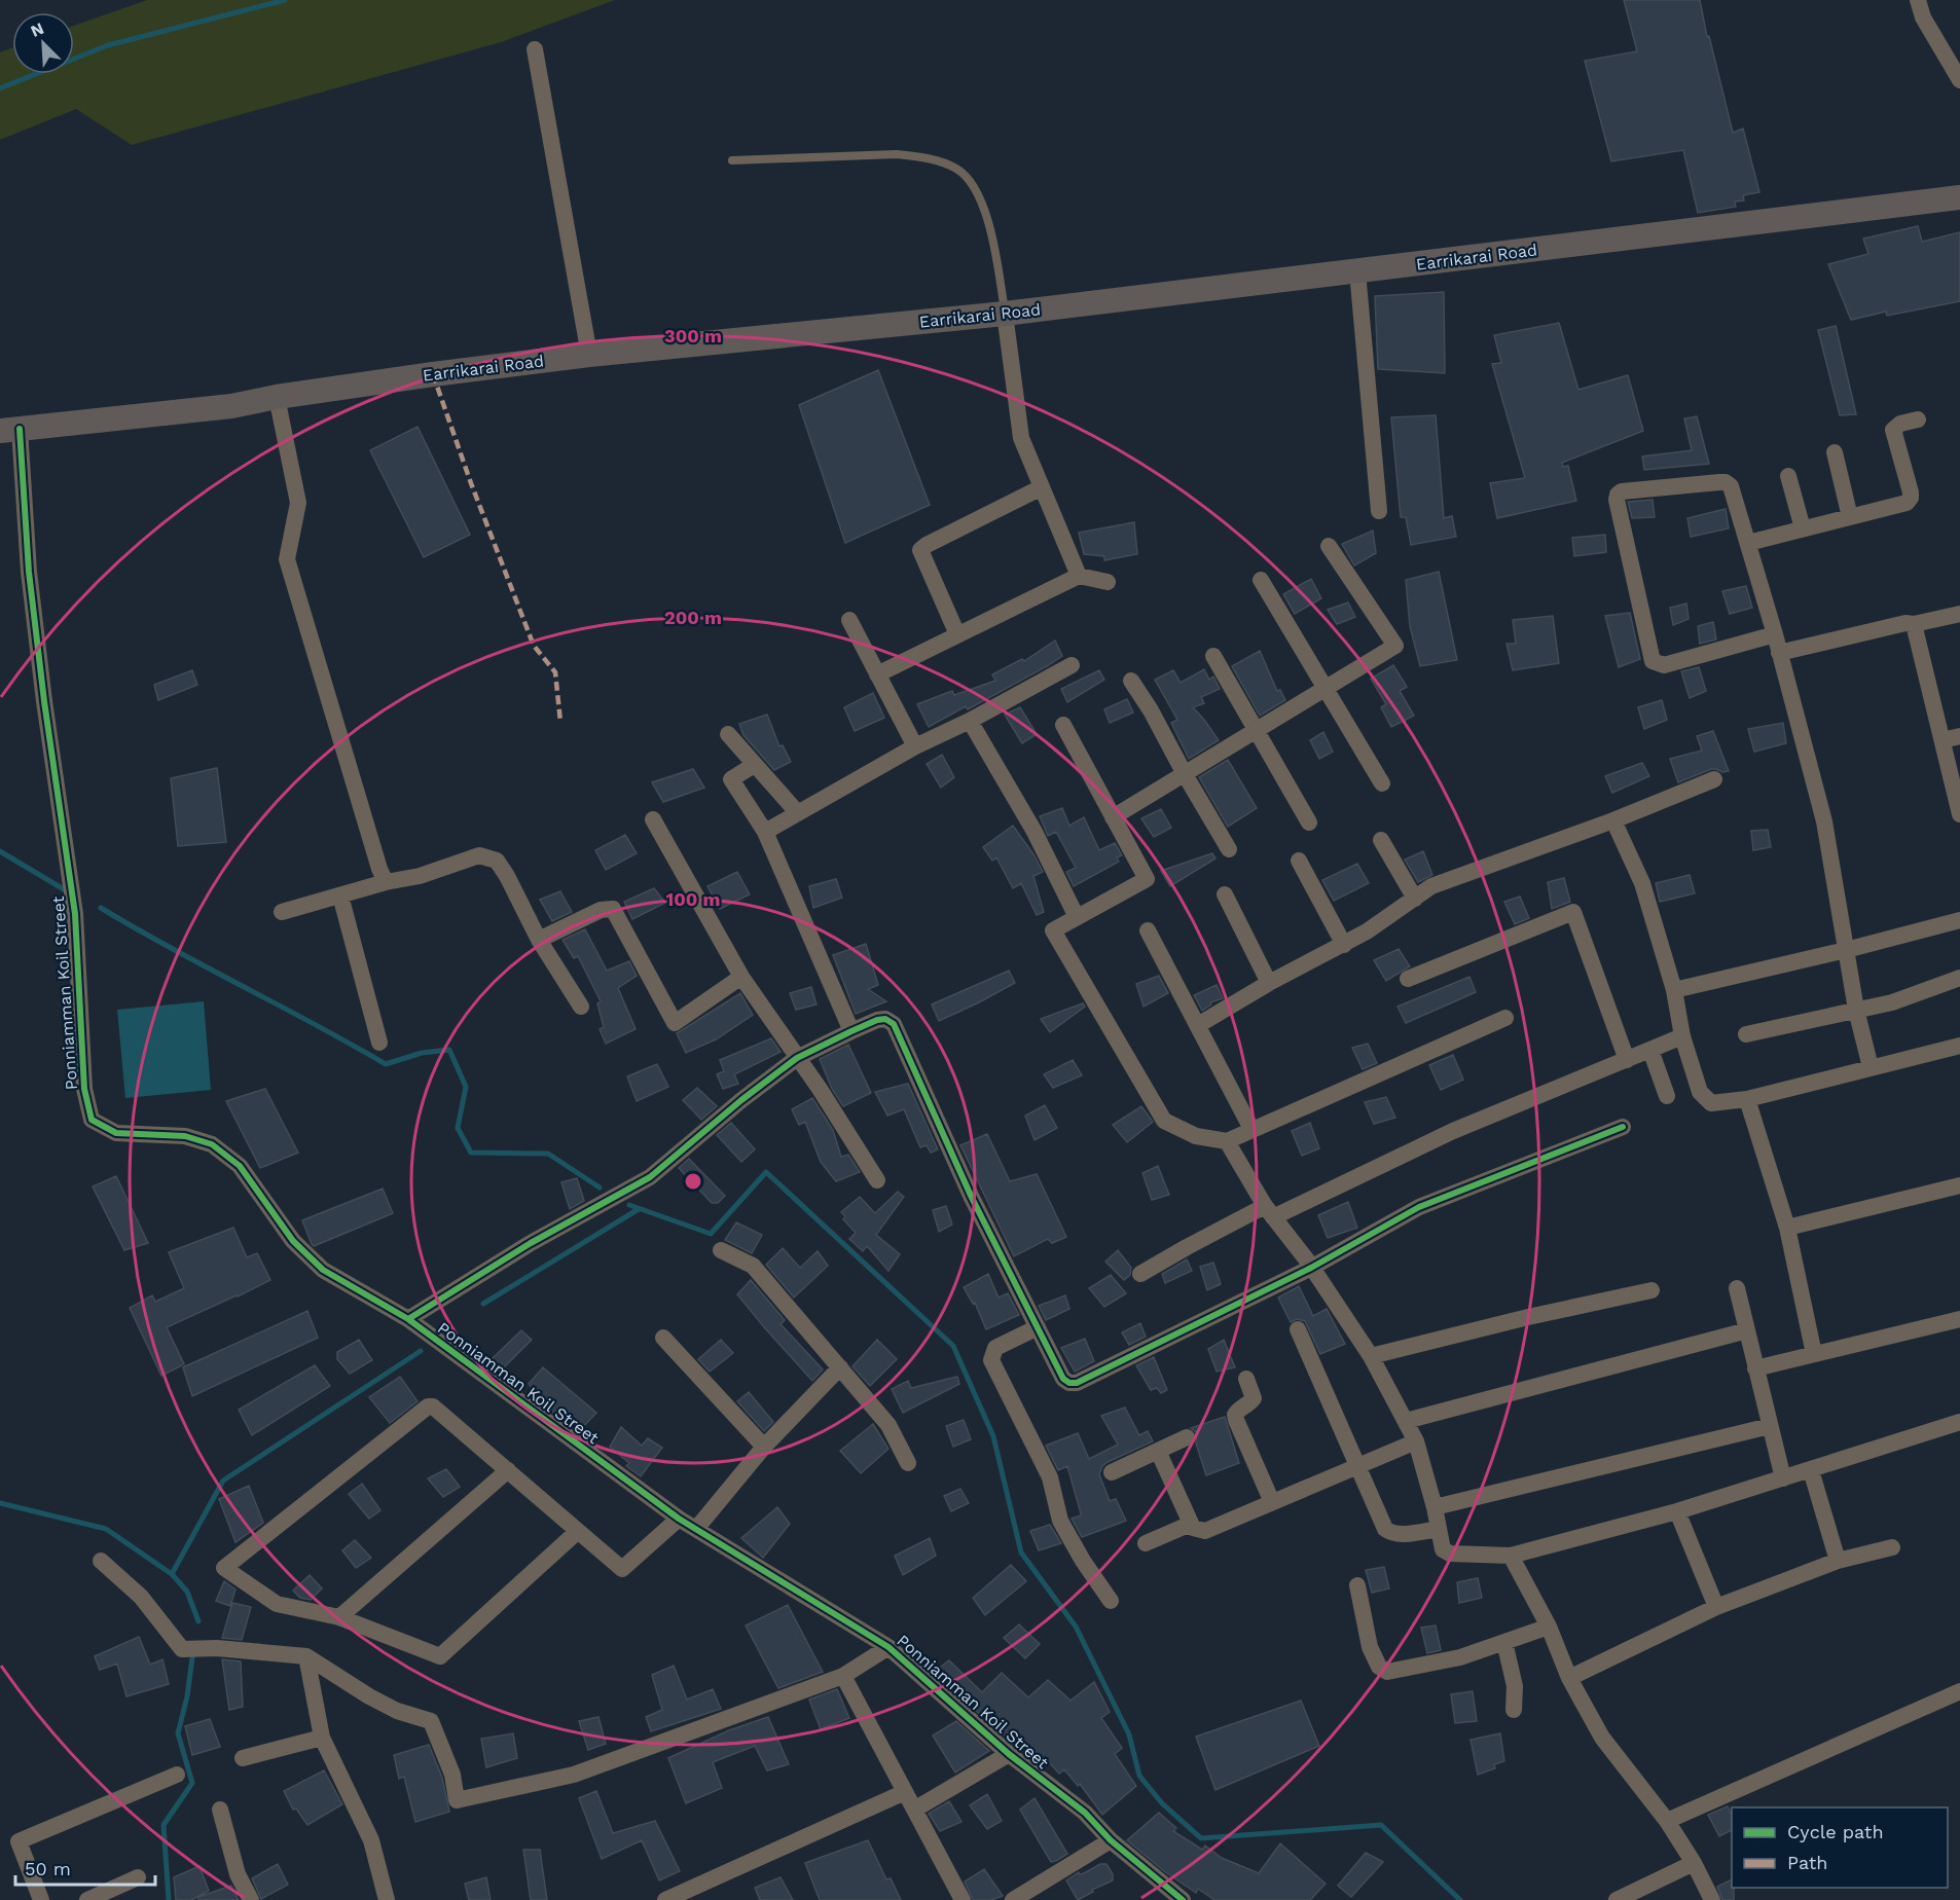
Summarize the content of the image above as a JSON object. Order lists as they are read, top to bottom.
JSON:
{
  "streets": {
    "main road": ["Earrikarai Road"],
    "street": ["Ponniamman Koil Street"]
  },
  "crossings": [
    ["Earrikarai Road", "Ponniamman Koil Street"]
  ],
  "legend": ["Cycle path", "Path"],
  "scale_bar": "50 m",
  "north": "top left",
  "rings": ["300 m", "200 m", "100 m"]
}
